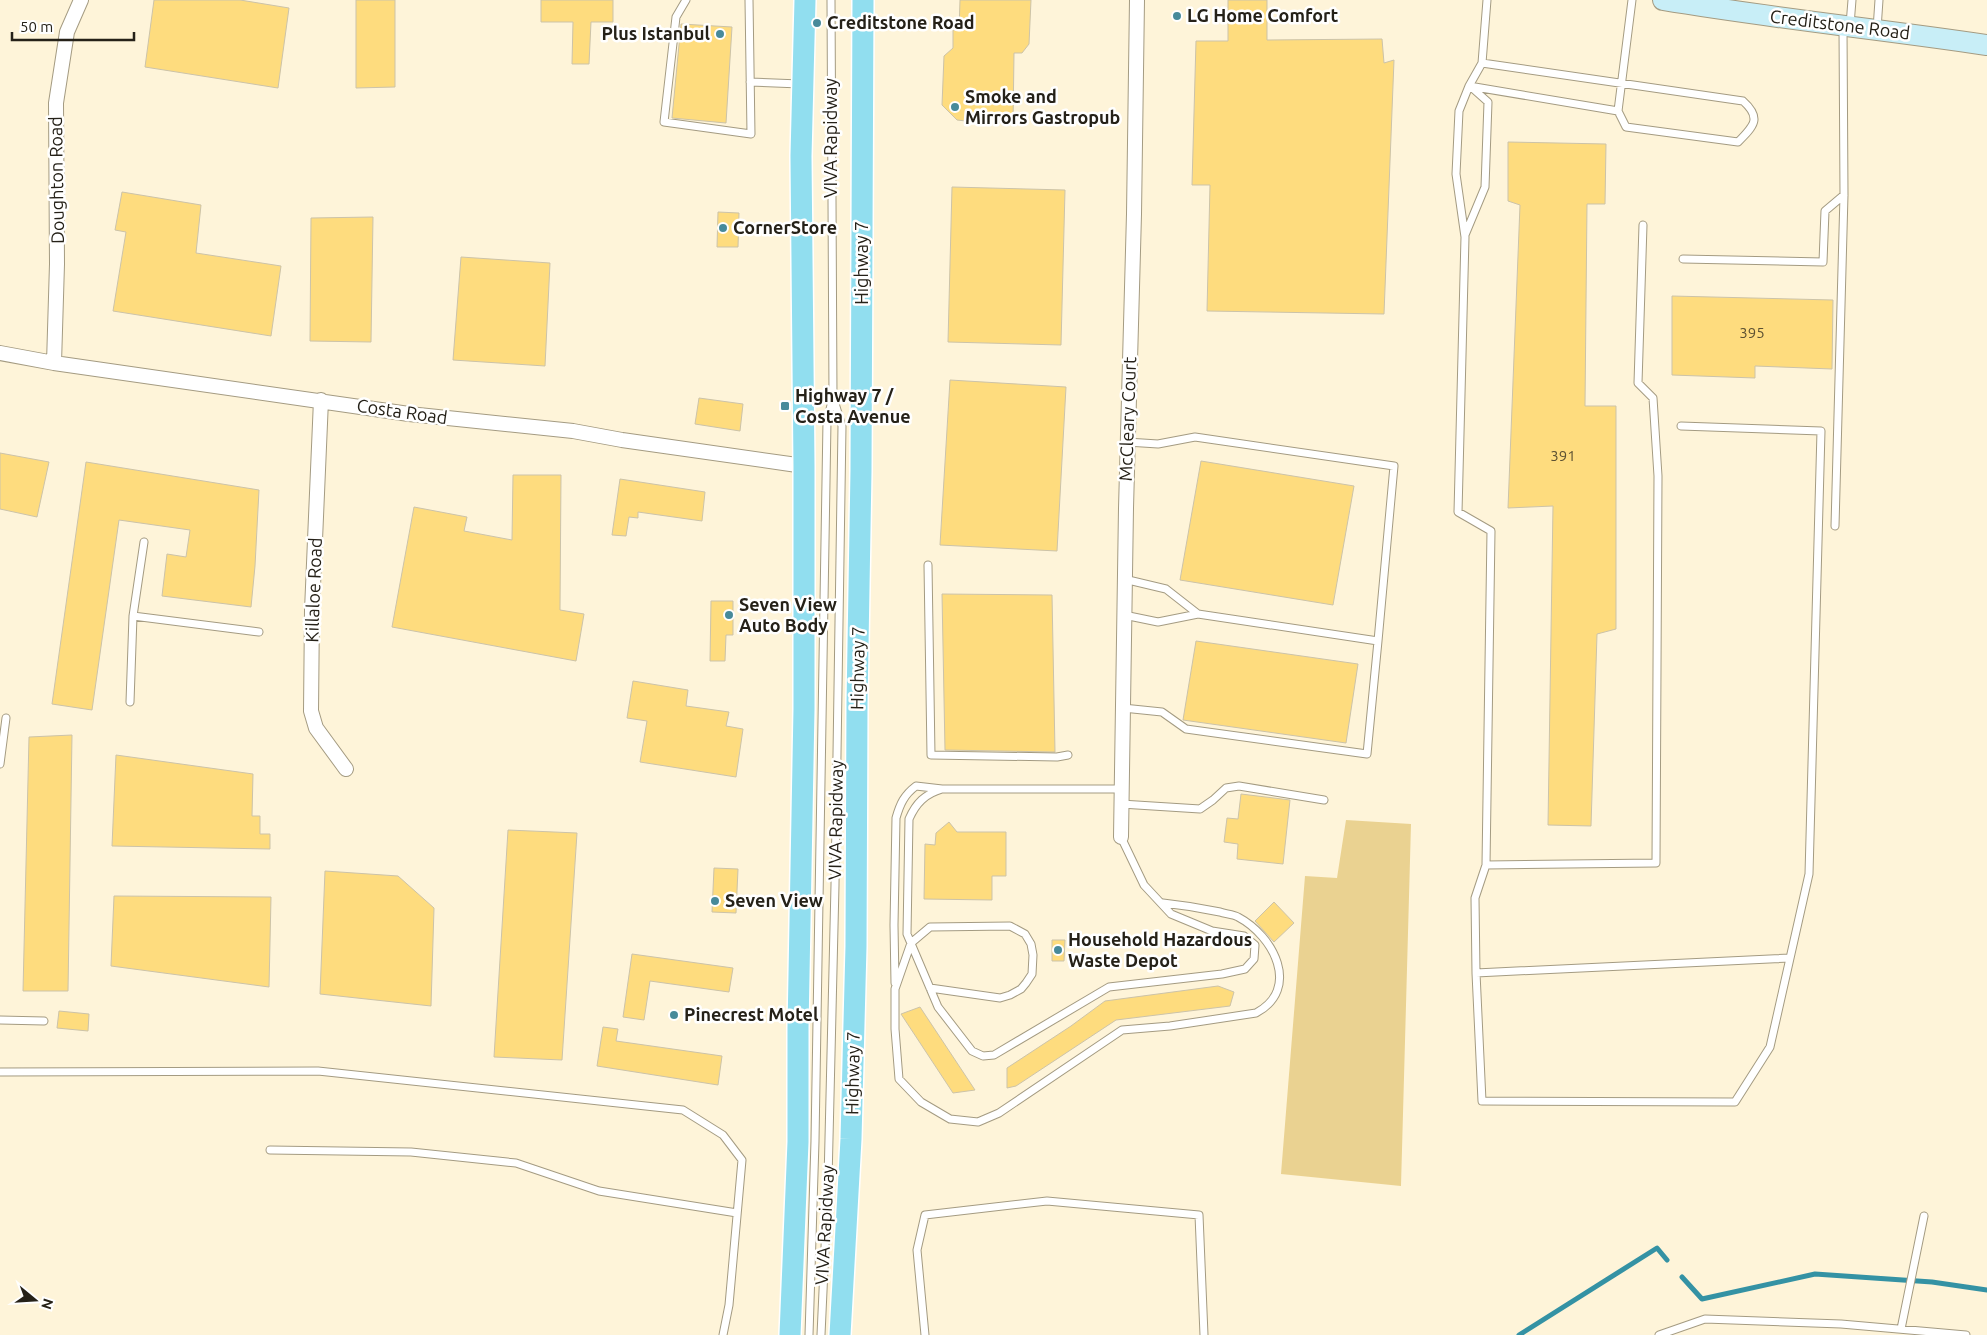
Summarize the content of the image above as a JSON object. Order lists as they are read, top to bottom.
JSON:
{
  "streets": {
    "main road": ["Highway 7"],
    "street": [
      "Creditstone Road",
      "Doughton Road",
      "Costa Road",
      "McCleary Court",
      "Killaloe Road"
    ],
    "lane": ["VIVA Rapidway"]
  },
  "crossings": [
    ["Doughton Road", "Costa Road"],
    ["Costa Road", "Killaloe Road"]
  ],
  "places": {
    "other": [
      "LG Home Comfort",
      "Creditstone Road",
      "Plus Istanbul",
      "Smoke and Mirrors Gastropub",
      "CornerStore",
      "Seven View Auto Body",
      "Seven View",
      "Household Hazardous Waste Depot",
      "Pinecrest Motel"
    ],
    "transit": ["Highway 7 / Costa Avenue"]
  },
  "house_numbers": ["395", "391"],
  "scale_bar": "50 m",
  "north": "right"
}
